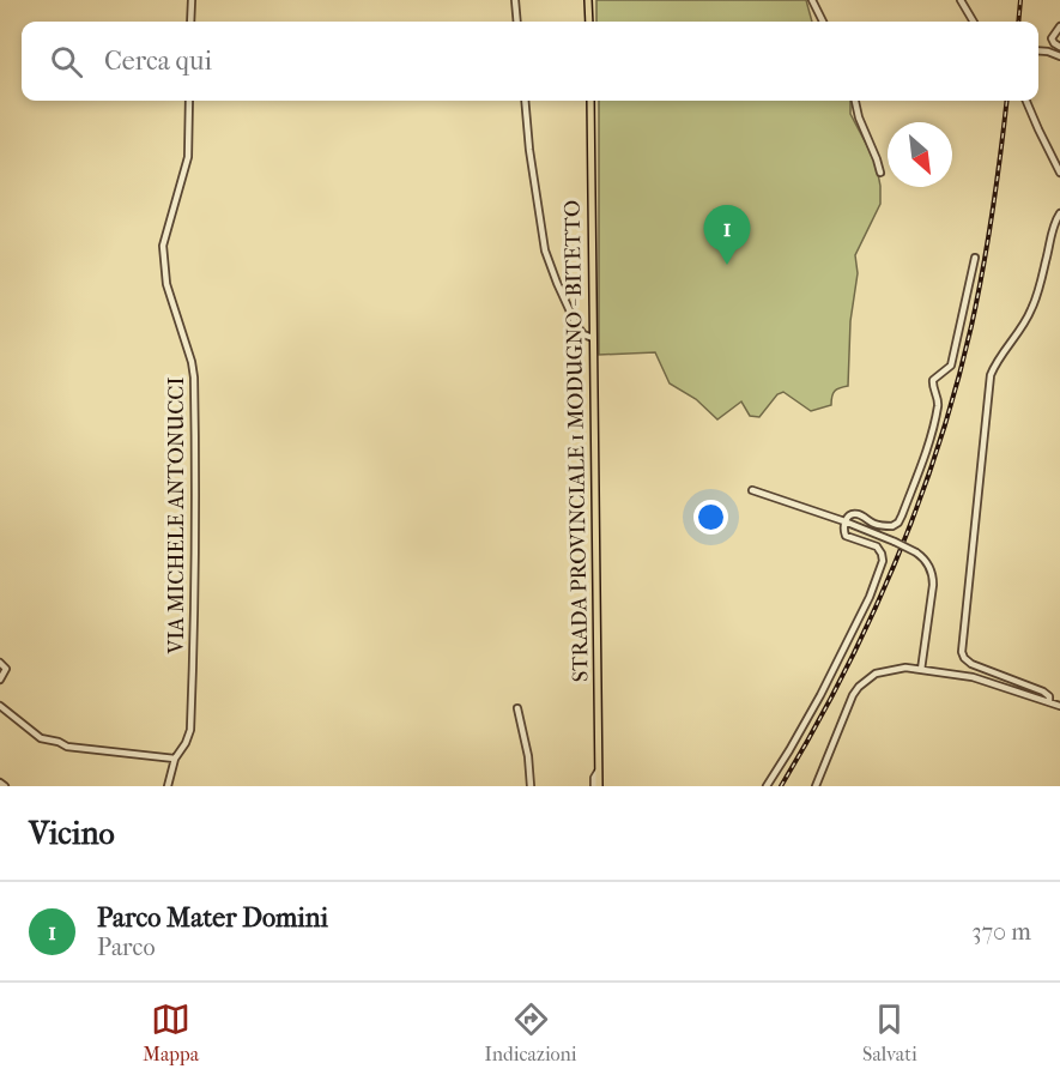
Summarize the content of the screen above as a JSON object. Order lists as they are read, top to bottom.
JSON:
{
  "streets": {
    "main road": ["STRADA PROVINCIALE 1 MODUGNO - BITETTO"],
    "street": ["VIA MICHELE ANTONUCCI"]
  },
  "north": "bottom right",
  "page": {
    "search": "Cerca qui",
    "pins": "1",
    "heading": "Vicino",
    "list": [
      {
        "mark": "1",
        "name": "Parco Mater Domini",
        "note": "Parco",
        "value": "370 m"
      }
    ],
    "nav": ["Mappa", "Indicazioni", "Salvati"]
  }
}
